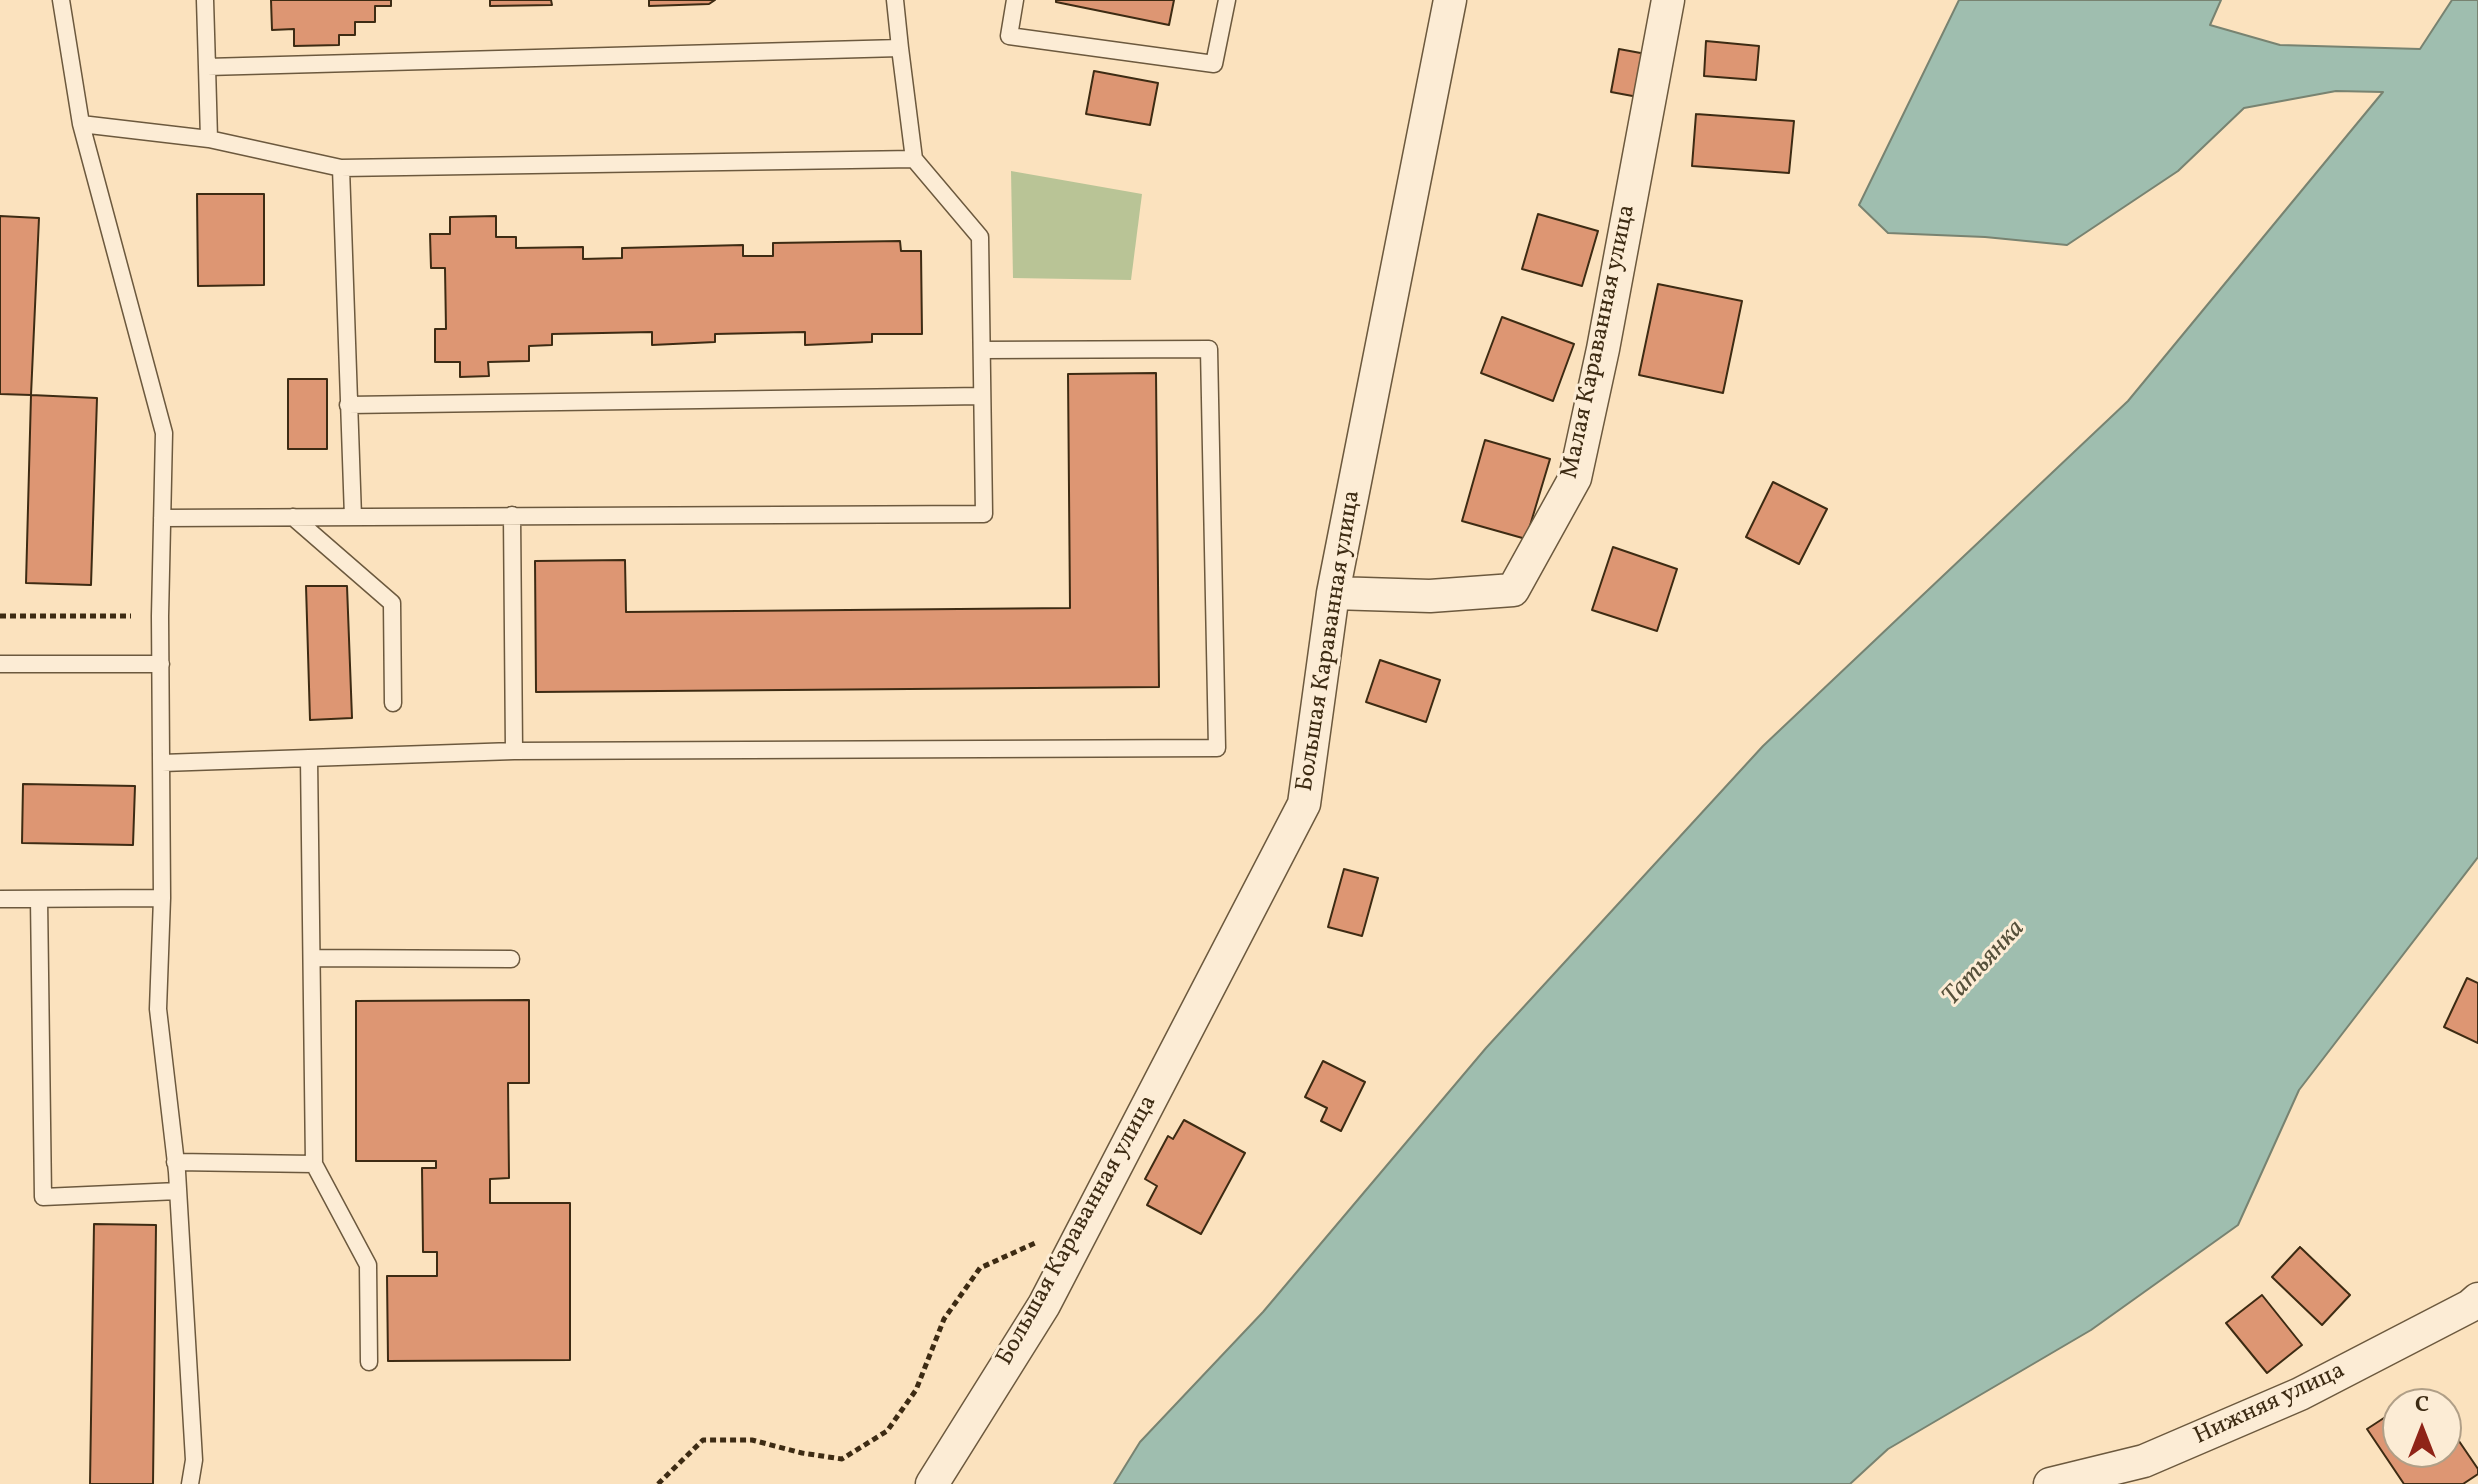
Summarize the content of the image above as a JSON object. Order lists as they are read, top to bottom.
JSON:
{
  "streets": {
    "street": ["Малая Караванная улица", "Большая Караванная улица", "Нижняя улица"]
  },
  "crossings": [
    ["Малая Караванная улица", "Большая Караванная улица"]
  ],
  "water": ["Татьянка"],
  "north": "top"
}
